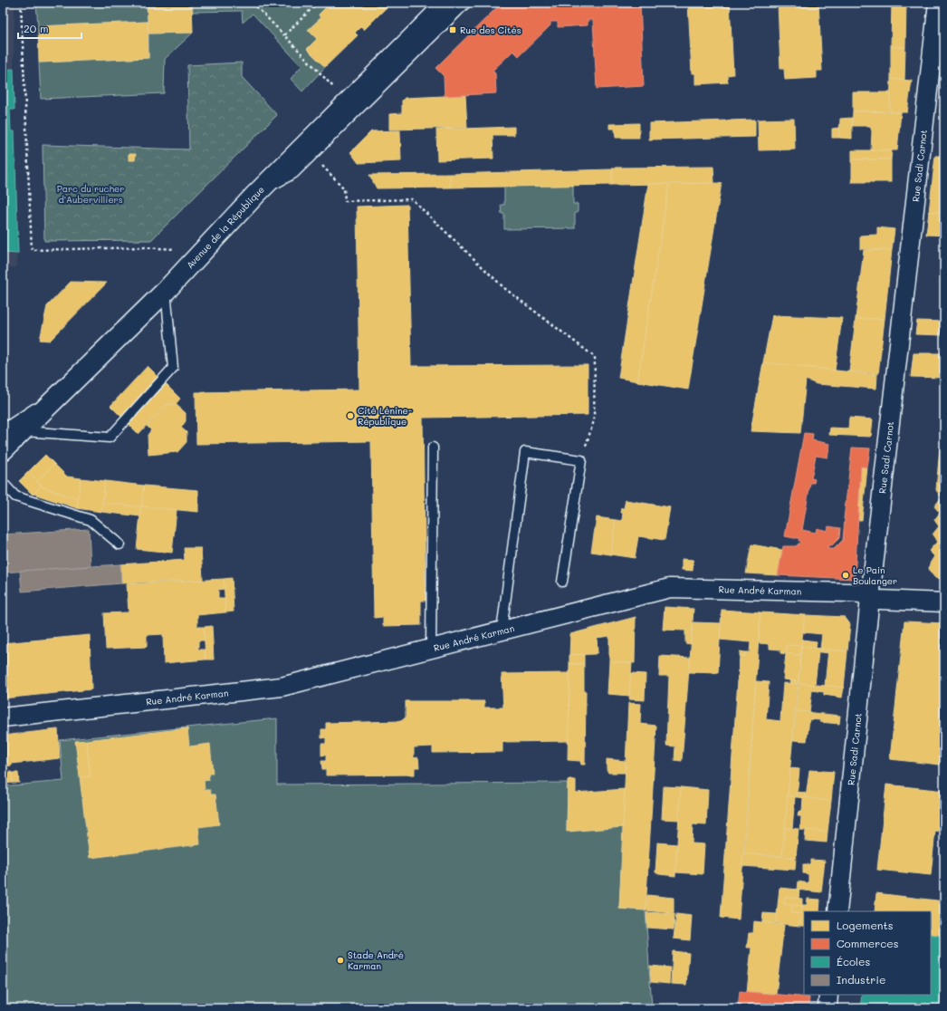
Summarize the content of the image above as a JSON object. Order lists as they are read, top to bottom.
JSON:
{
  "streets": {
    "main road": ["Avenue de la République"],
    "street": ["Rue Sadi Carnot", "Rue André Karman"]
  },
  "crossings": [
    ["Rue Sadi Carnot", "Rue André Karman"]
  ],
  "parks": ["Parc du rucher d'Aubervilliers"],
  "places": {
    "transit": ["Rue des Cités"],
    "other": ["Cité Lénine- République", "Le Pain Boulanger", "Stade André Karman"]
  },
  "legend": [
    "Logements",
    "Commerces",
    "Écoles",
    "Industrie"
  ],
  "scale_bar": "20 m"
}
